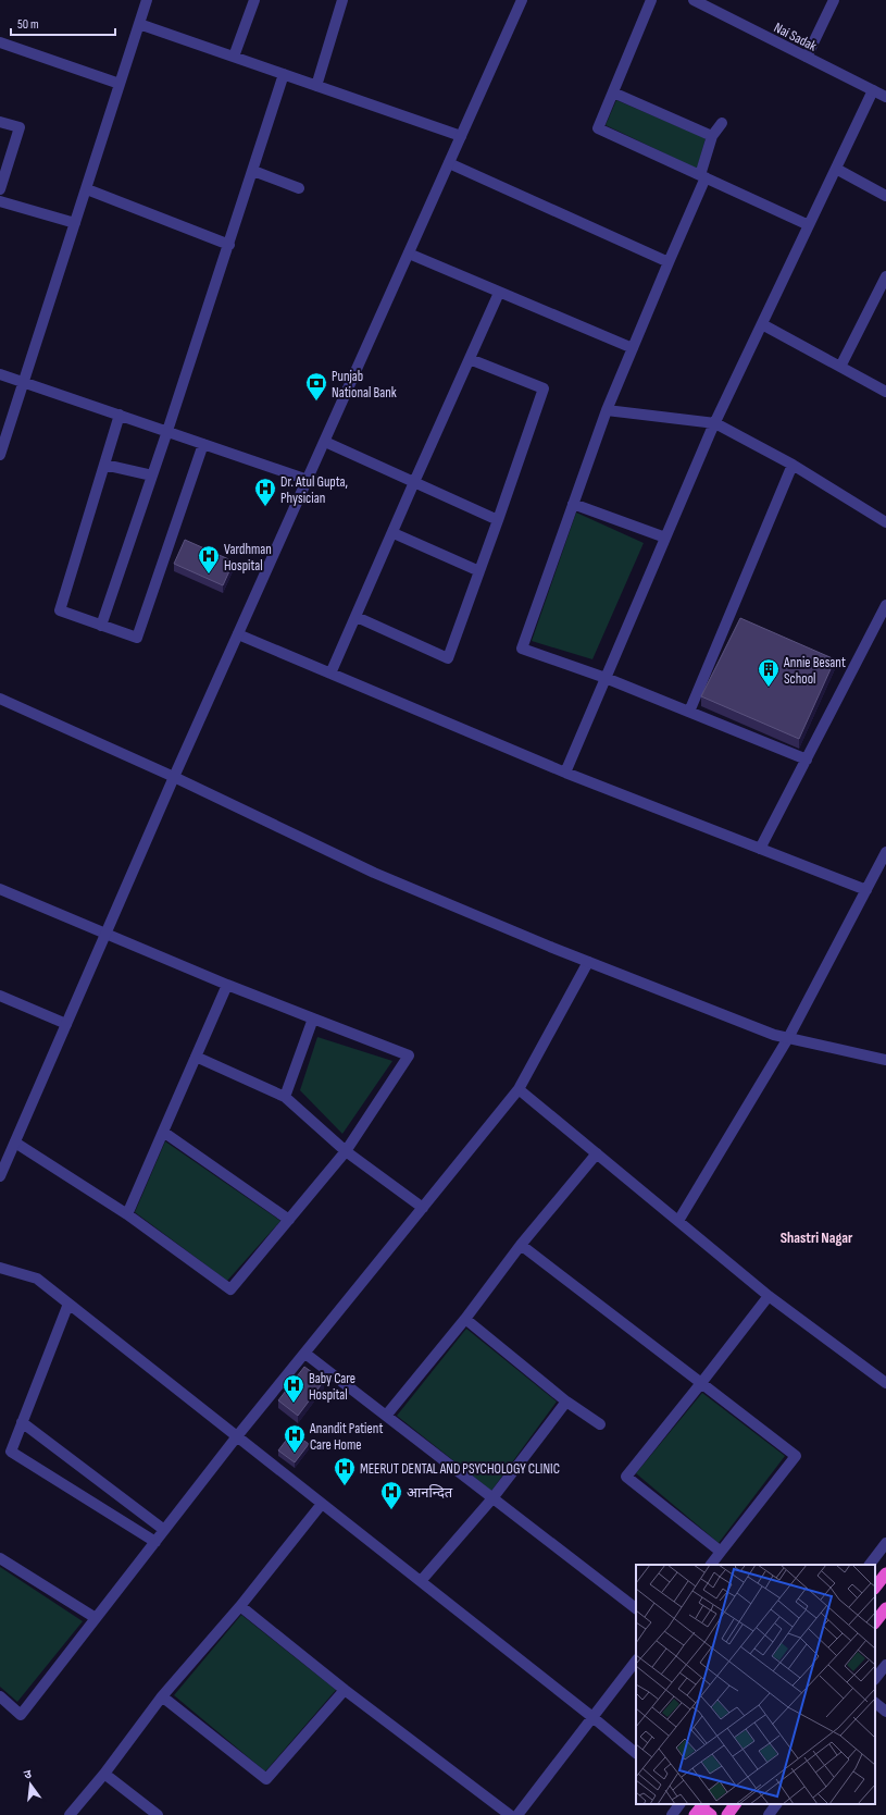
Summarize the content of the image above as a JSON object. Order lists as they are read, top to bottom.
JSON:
{
  "streets": {
    "street": ["Nai Sadak"]
  },
  "districts": ["Shastri Nagar"],
  "places": {
    "bank": ["Punjab National Bank"],
    "hospital": [
      "Dr. Atul Gupta, Physician",
      "Vardhman Hospital",
      "Baby Care Hospital",
      "Anandit Patient Care Home",
      "MEERUT DENTAL AND PSYCHOLOGY CLINIC",
      "आनन्दित"
    ],
    "building": ["Annie Besant School"]
  },
  "scale_bar": "50 m",
  "north": "top"
}
